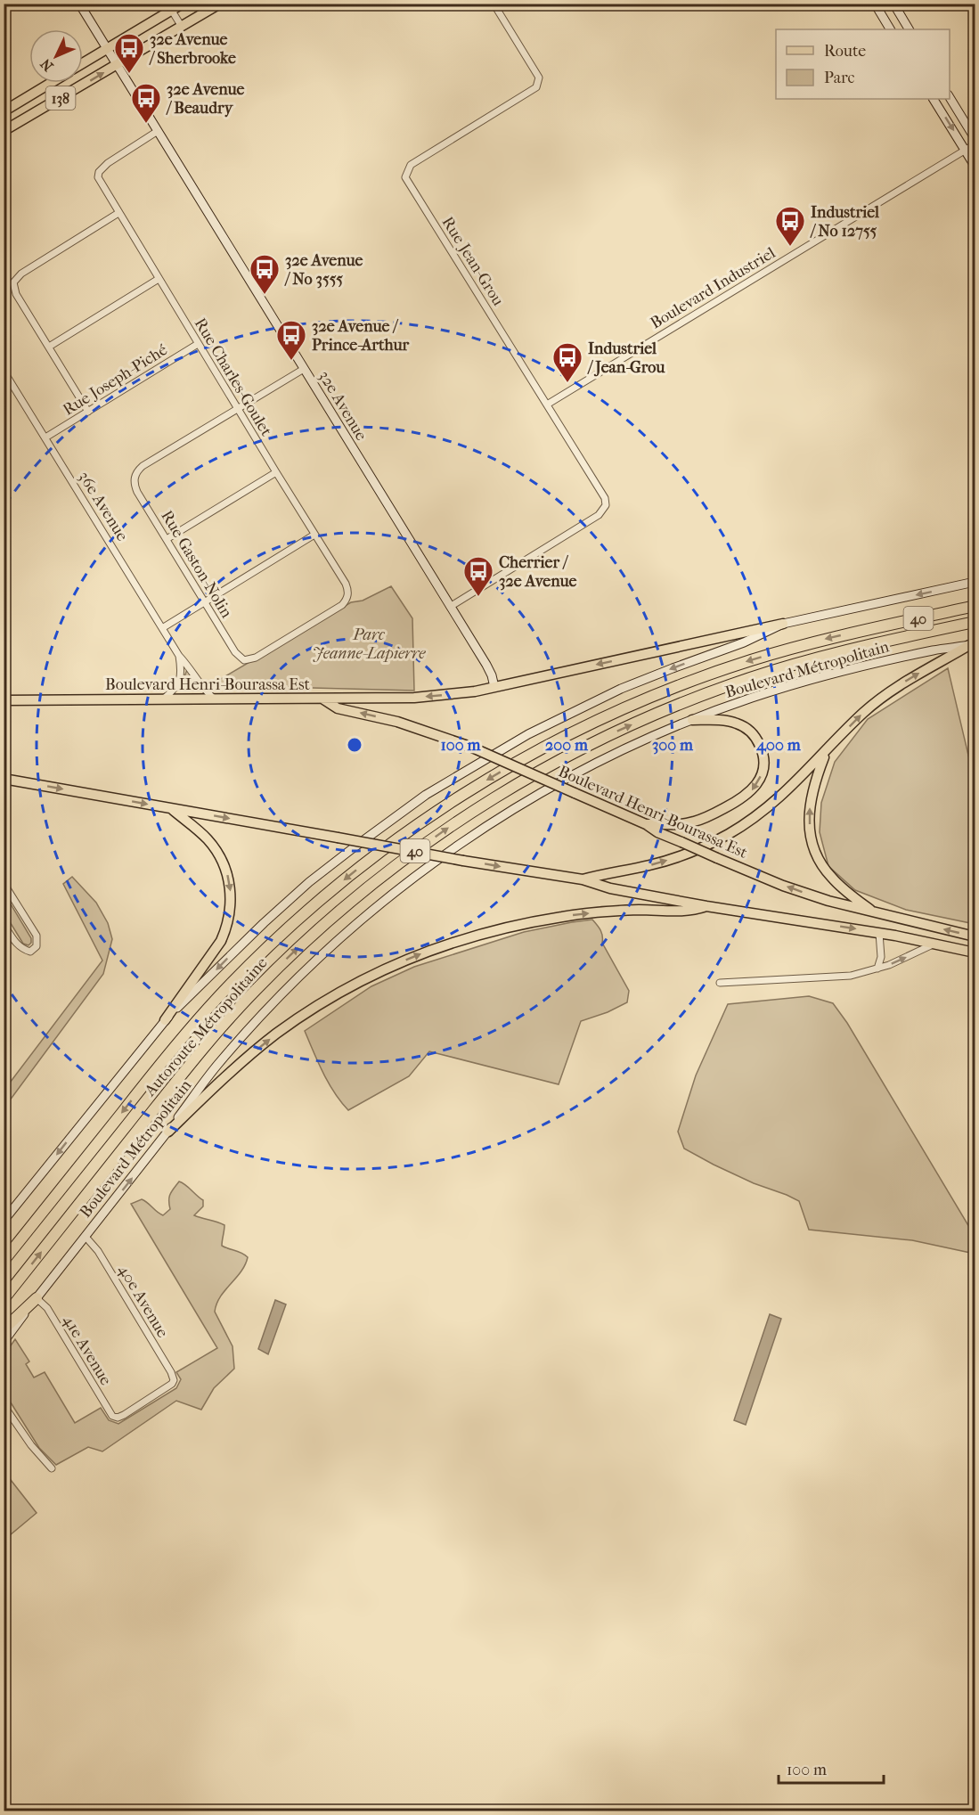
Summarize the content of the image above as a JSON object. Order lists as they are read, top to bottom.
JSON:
{
  "streets": {
    "highway": ["40", "Autoroute Métropolitaine"],
    "main road": [
      "138",
      "32e Avenue",
      "Boulevard Métropolitain",
      "Boulevard Henri-Bourassa Est"
    ],
    "street": [
      "Rue Jean-Grou",
      "Boulevard Industriel",
      "Rue Charles-Goulet",
      "Rue Joseph-Piché",
      "36e Avenue",
      "Rue Gaston-Nolin",
      "40e Avenue",
      "41e Avenue"
    ]
  },
  "crossings": [
    ["138", "32e Avenue"],
    ["Rue Jean-Grou", "Boulevard Industriel"],
    ["Rue Jean-Grou", "32e Avenue"],
    ["Rue Charles-Goulet", "Rue Joseph-Piché"],
    ["Rue Charles-Goulet", "32e Avenue"],
    ["Rue Charles-Goulet", "Rue Gaston-Nolin"],
    ["Rue Joseph-Piché", "36e Avenue"],
    ["36e Avenue", "Boulevard Henri-Bourassa Est"],
    ["Boulevard Métropolitain", "40e Avenue"],
    ["Boulevard Métropolitain", "41e Avenue"],
    ["40e Avenue", "41e Avenue"]
  ],
  "parks": ["Parc Jeanne-Lapierre"],
  "places": {
    "bus stop": [
      "32e Avenue / Sherbrooke",
      "32e Avenue / Beaudry",
      "Industriel / No 12755",
      "32e Avenue / No 3555",
      "32e Avenue / Prince-Arthur",
      "Industriel / Jean-Grou",
      "Cherrier / 32e Avenue"
    ]
  },
  "legend": ["Route", "Parc"],
  "scale_bar": "100 m",
  "north": "bottom left",
  "rings": [
    "100 m",
    "200 m",
    "300 m",
    "400 m"
  ]
}
